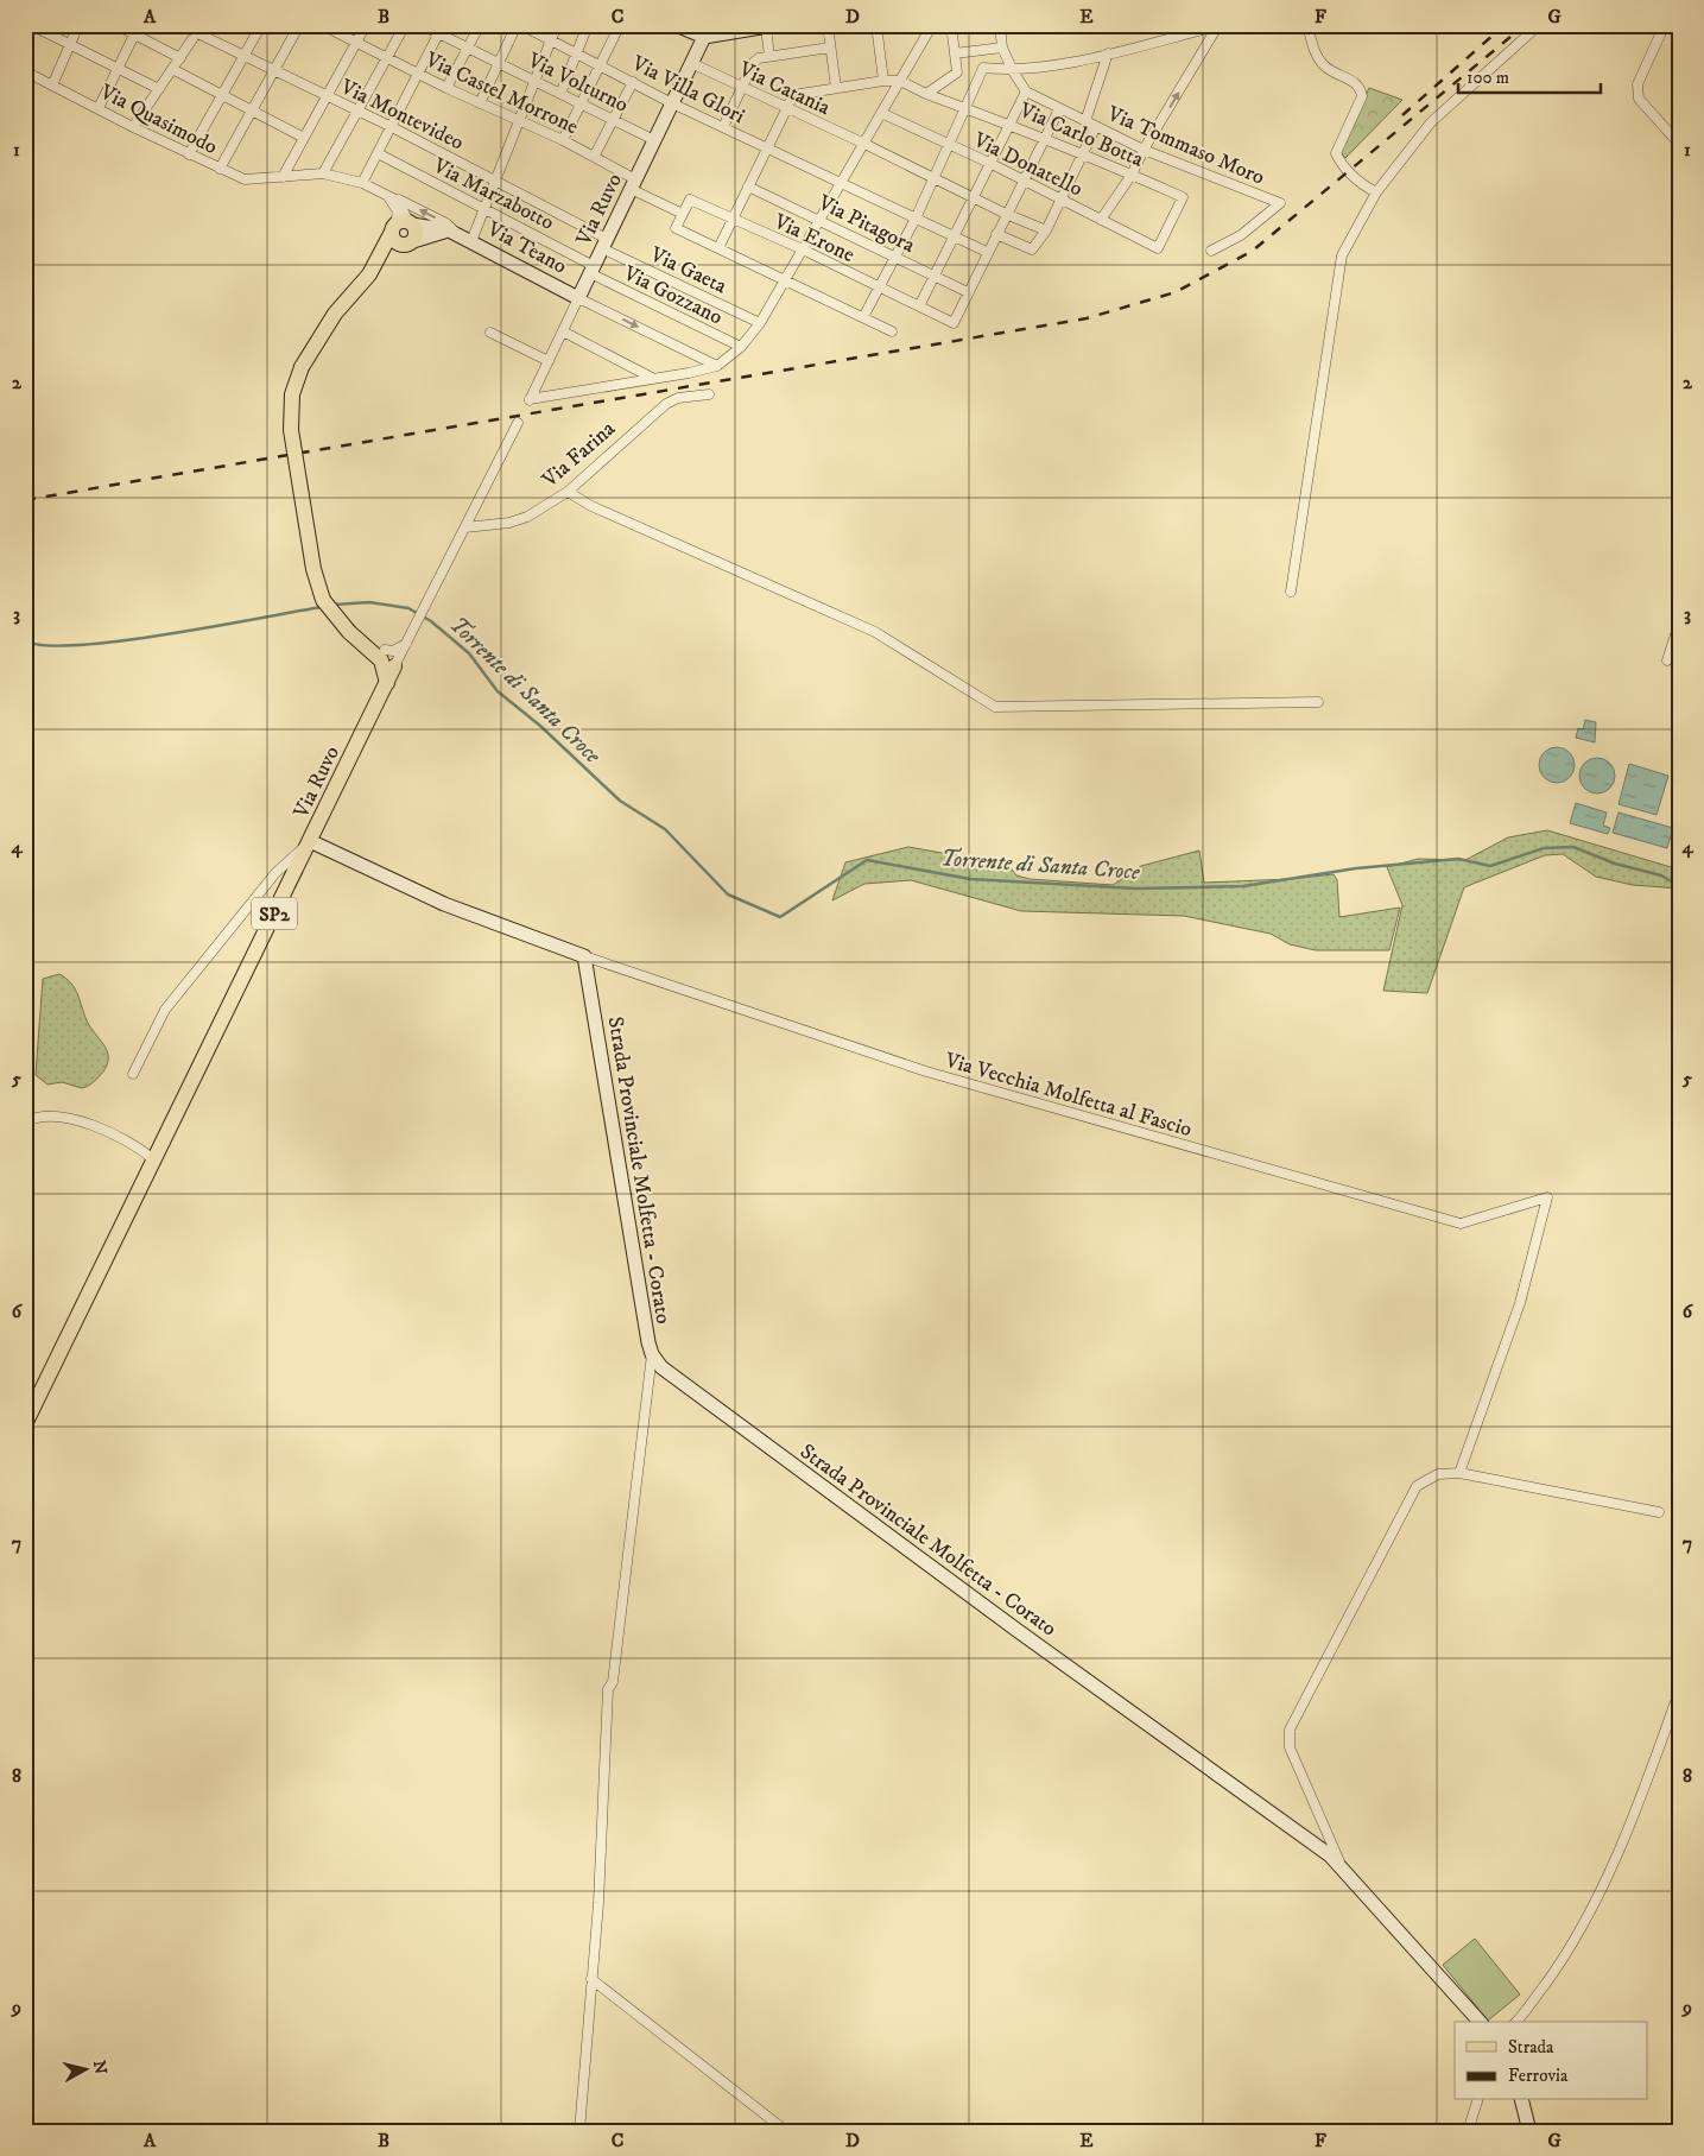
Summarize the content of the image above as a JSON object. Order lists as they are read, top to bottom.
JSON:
{
  "streets": {
    "main road": ["Via Ruvo", "SP2"],
    "street": [
      "Via Volturno",
      "Via Catania",
      "Via Villa Glori",
      "Via Castel Morrone",
      "Via Montevideo",
      "Via Quasimodo",
      "Via Carlo Botta",
      "Via Tommaso Moro",
      "Via Donatello",
      "Via Marzabotto",
      "Via Pitagora",
      "Via Erone",
      "Via Teano",
      "Via Gaeta",
      "Via Gozzano",
      "Via Farina",
      "Via Vecchia Molfetta al Fascio",
      "Strada Provinciale Molfetta - Corato"
    ]
  },
  "crossings": [
    ["Via Volturno", "Via Ruvo"],
    ["Via Catania", "Via Ruvo"],
    ["Via Villa Glori", "Via Ruvo"],
    ["Via Castel Morrone", "Via Ruvo"],
    ["Via Castel Morrone", "Via Erone"],
    ["Via Montevideo", "Via Ruvo"],
    ["Via Montevideo", "Via Gaeta"],
    ["Via Quasimodo", "Via Teano"],
    ["Via Carlo Botta", "Via Donatello"],
    ["Via Marzabotto", "Via Ruvo"],
    ["Via Marzabotto", "Via Gozzano"],
    ["Via Ruvo", "Via Teano"],
    ["Via Ruvo", "Via Gaeta"],
    ["Via Ruvo", "Via Gozzano"],
    ["Via Ruvo", "Via Farina"],
    ["Via Ruvo", "SP2"],
    ["Via Pitagora", "Via Erone"],
    ["Via Vecchia Molfetta al Fascio", "Strada Provinciale Molfetta - Corato"]
  ],
  "water": ["Torrente di Santa Croce"],
  "legend": ["Strada", "Ferrovia"],
  "scale_bar": "100 m",
  "north": "right",
  "grid": {
    "columns": [
      "A",
      "B",
      "C",
      "D",
      "E",
      "F",
      "G"
    ],
    "rows": [
      "1",
      "2",
      "3",
      "4",
      "5",
      "6",
      "7",
      "8",
      "9"
    ]
  }
}
